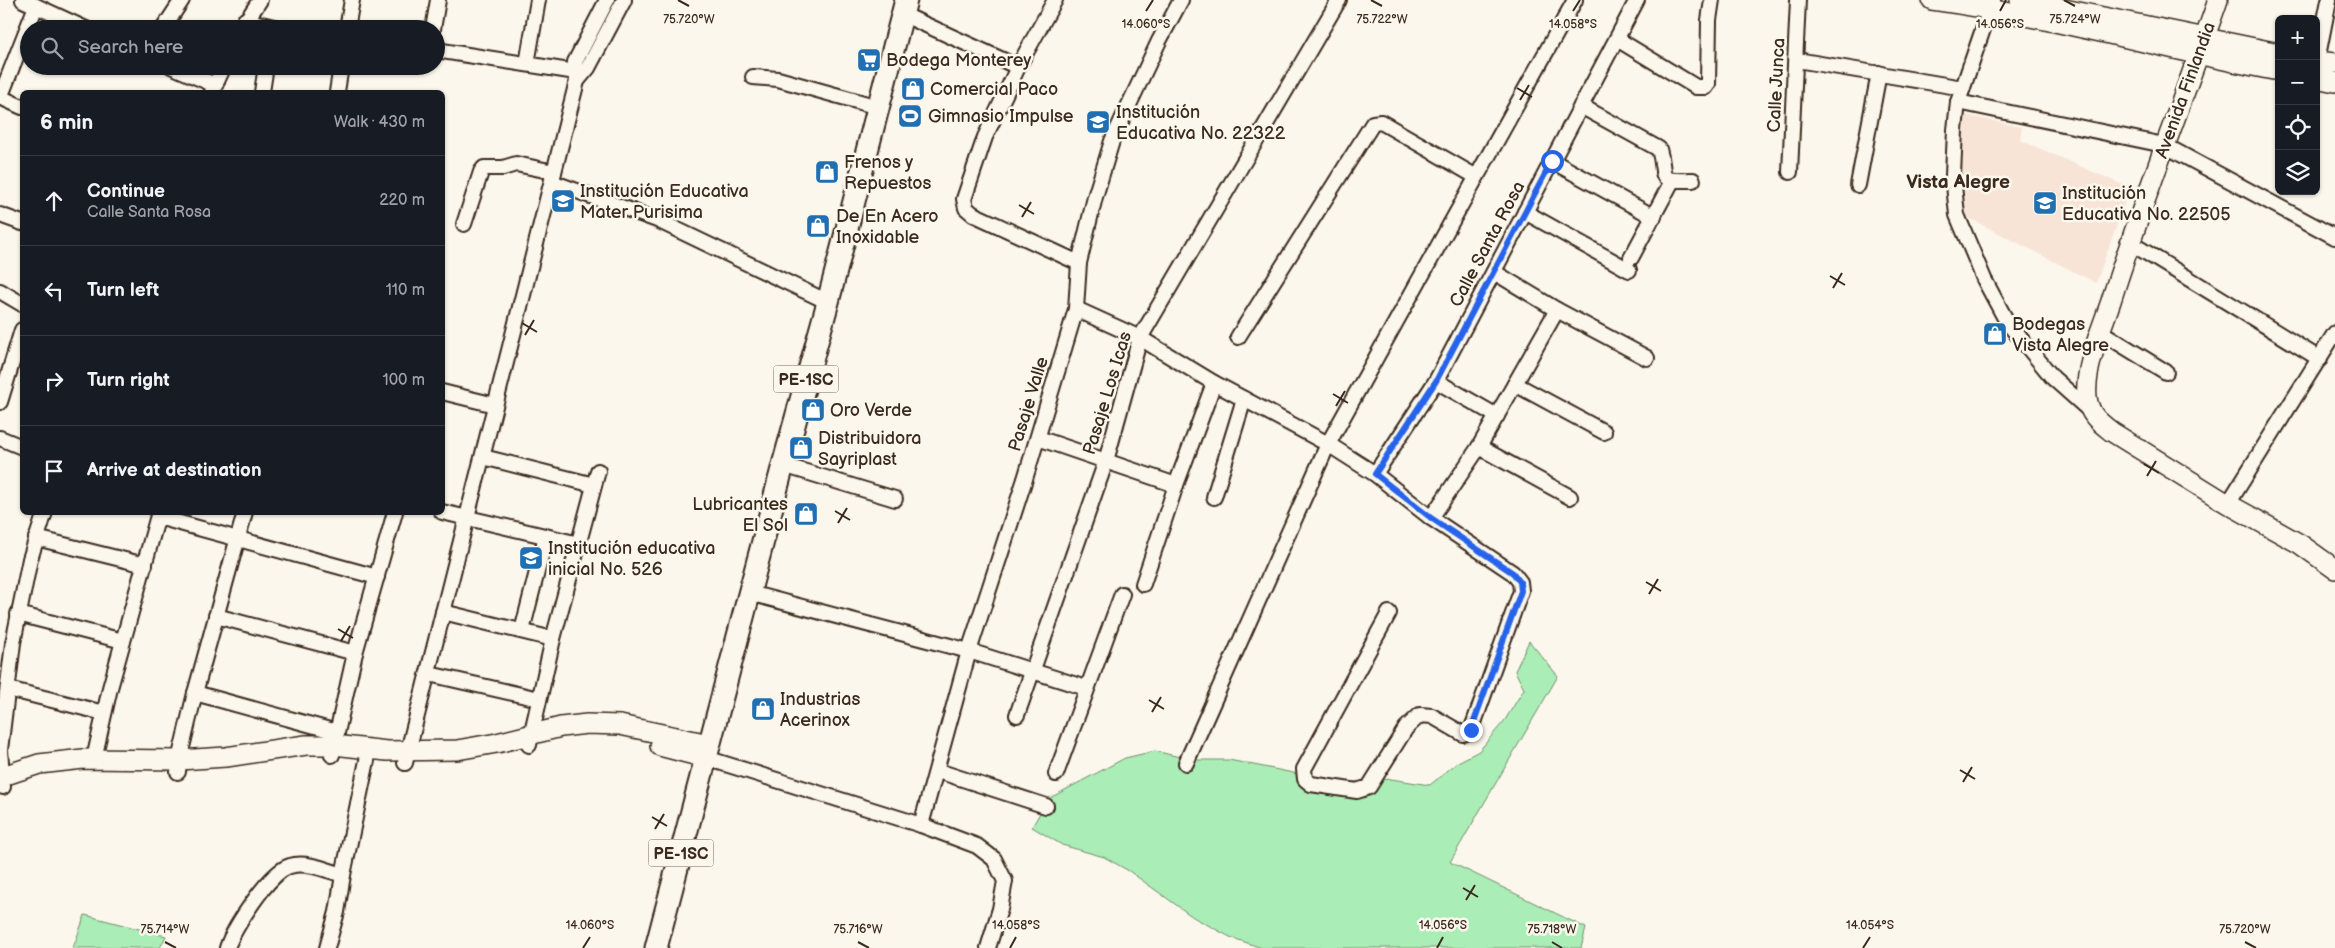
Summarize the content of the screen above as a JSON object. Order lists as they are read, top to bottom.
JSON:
{
  "streets": {
    "main road": ["PE-1SC"],
    "street": [
      "Calle Junca",
      "Avenida Finlandia",
      "Calle Santa Rosa",
      "Pasaje Los Icas",
      "Pasaje Valle"
    ]
  },
  "districts": ["Vista Alegre"],
  "places": {
    "supermarket": ["Bodega Monterey"],
    "shop": [
      "Comercial Paco",
      "Frenos y Repuestos",
      "De En Acero Inoxidable",
      "Bodegas Vista Alegre",
      "Oro Verde",
      "Distribuidora Sayriplast",
      "Lubricantes El Sol",
      "Industrias Acerinox"
    ],
    "sports": ["Gimnasio Impulse"],
    "school or university": [
      "Institución Educativa No. 22322",
      "Institución Educativa Mater Purisima",
      "Institución Educativa No. 22505",
      "Institución educativa inicial No. 526"
    ]
  },
  "page": {
    "map_buttons": ["+", "−"],
    "search": "Search here",
    "heading": ["6 min", "Walk · 430 m"],
    "list": [
      ["Continue", "Calle Santa Rosa", "220 m"],
      ["Turn left", "110 m"],
      ["Turn right", "100 m"],
      "Arrive at destination"
    ]
  },
  "coordinates": [
    "75.720°W",
    "75.722°W",
    "75.724°W",
    "14.060°S",
    "14.056°S",
    "14.058°S",
    "14.054°S",
    "75.714°W",
    "75.716°W",
    "75.718°W"
  ]
}
